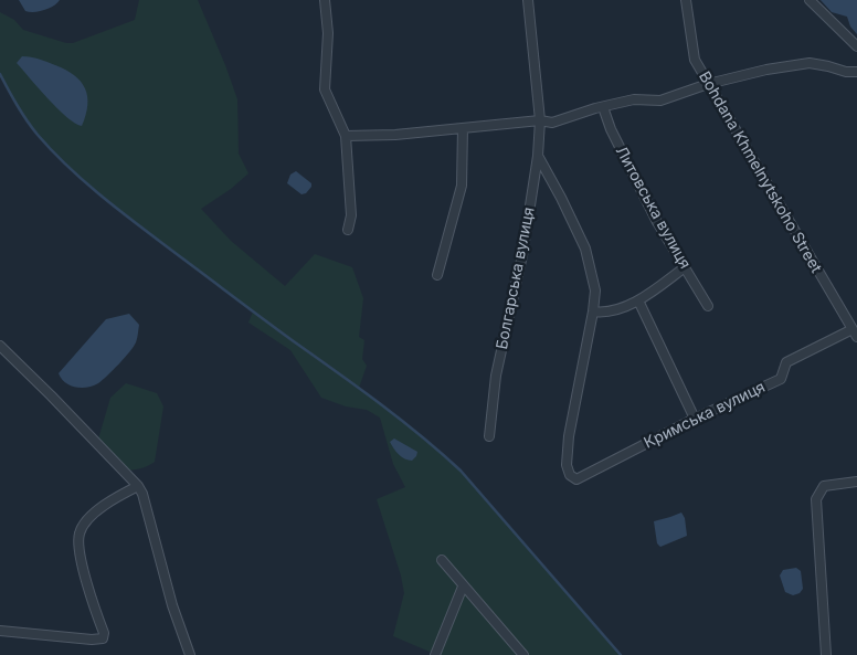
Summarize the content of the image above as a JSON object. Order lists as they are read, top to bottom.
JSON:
{
  "streets": {
    "street": [
      "Bohdana Khmelnytskoho Street",
      "Литовська вулиця",
      "Болгарська вулиця",
      "Кримська вулиця"
    ]
  },
  "crossings": [
    ["Bohdana Khmelnytskoho Street", "Кримська вулиця"]
  ]
}
